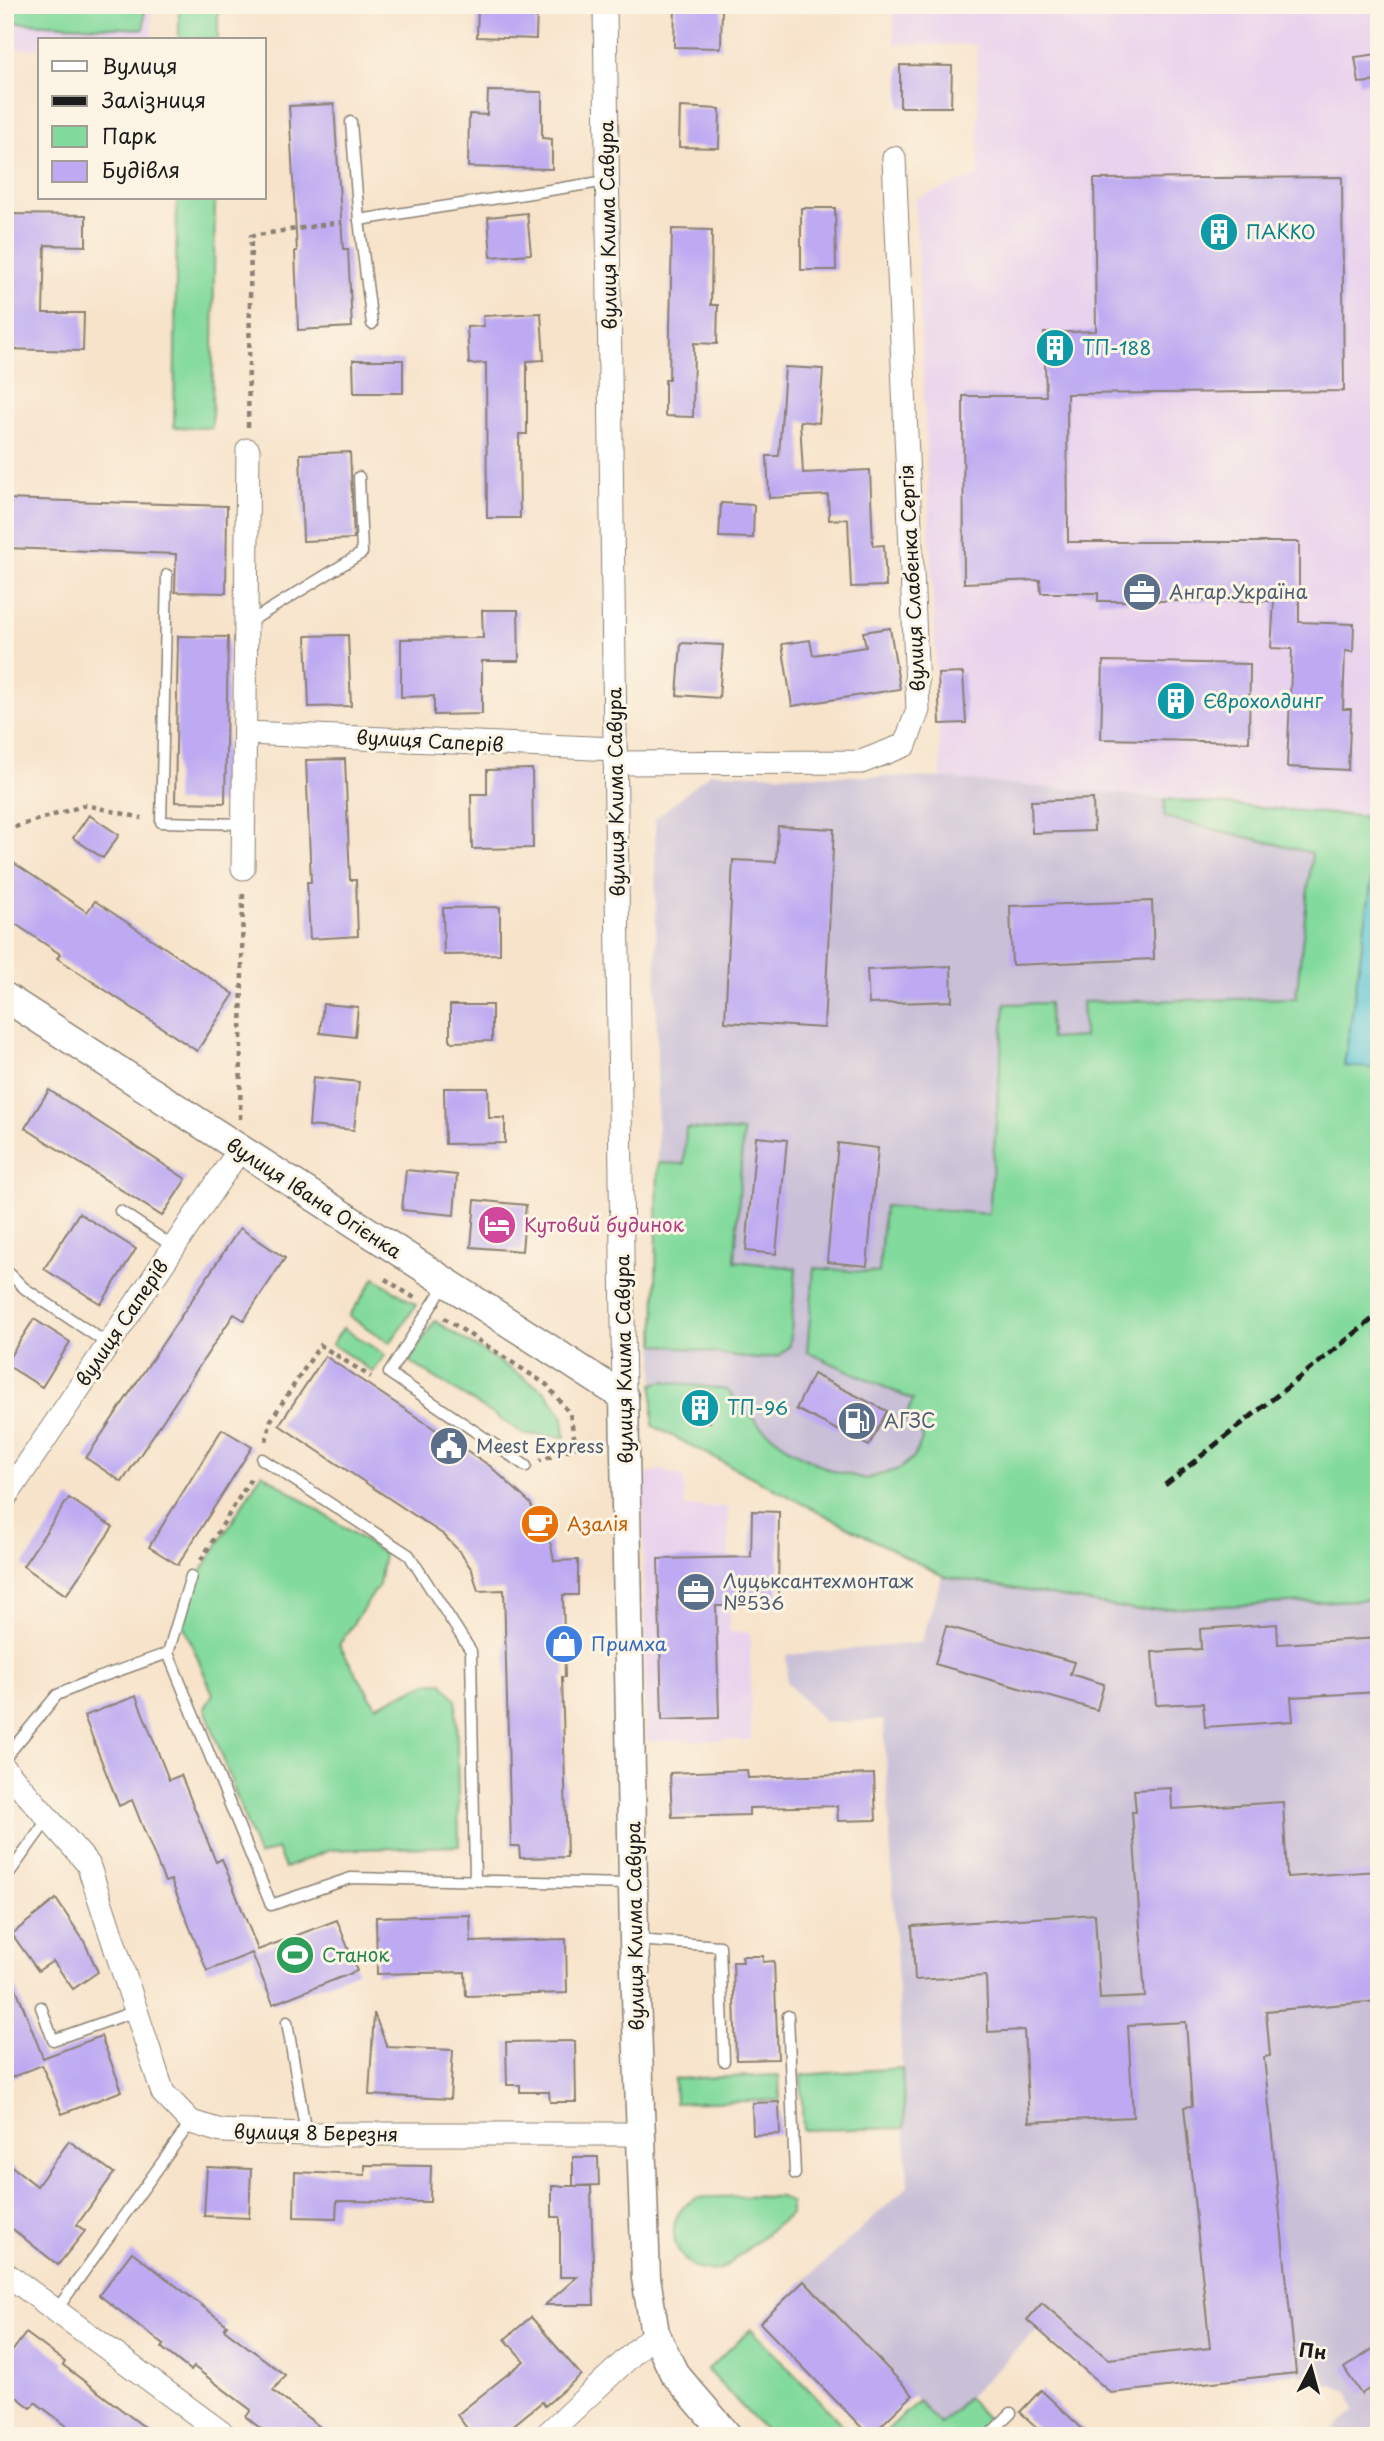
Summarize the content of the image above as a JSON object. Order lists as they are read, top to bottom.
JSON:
{
  "streets": {
    "street": [
      "вулиця Клима Савура",
      "вулиця Слабенка Сергія",
      "вулиця Саперів",
      "вулиця Івана Огієнка",
      "вулиця 8 Березня"
    ]
  },
  "crossings": [
    ["вулиця Клима Савура", "вулиця Слабенка Сергія"],
    ["вулиця Клима Савура", "вулиця Саперів"],
    ["вулиця Клима Савура", "вулиця Івана Огієнка"],
    ["вулиця Клима Савура", "вулиця 8 Березня"],
    ["вулиця Слабенка Сергія", "вулиця Саперів"],
    ["вулиця Саперів", "вулиця Івана Огієнка"]
  ],
  "places": {
    "building": [
      "ПАККО",
      "ТП-188",
      "Єврохолдинг",
      "ТП-96"
    ],
    "office": ["Ангар.Україна", "Луцьксантехмонтаж №536"],
    "hotel": ["Кутовий будинок"],
    "fuel station": ["АГЗС"],
    "public building": ["Meest Express"],
    "cafe": ["Азалія"],
    "shop": ["Примха"],
    "sports": ["Станок"]
  },
  "legend": [
    "Вулиця",
    "Залізниця",
    "Парк",
    "Будівля"
  ],
  "north": "top"
}
